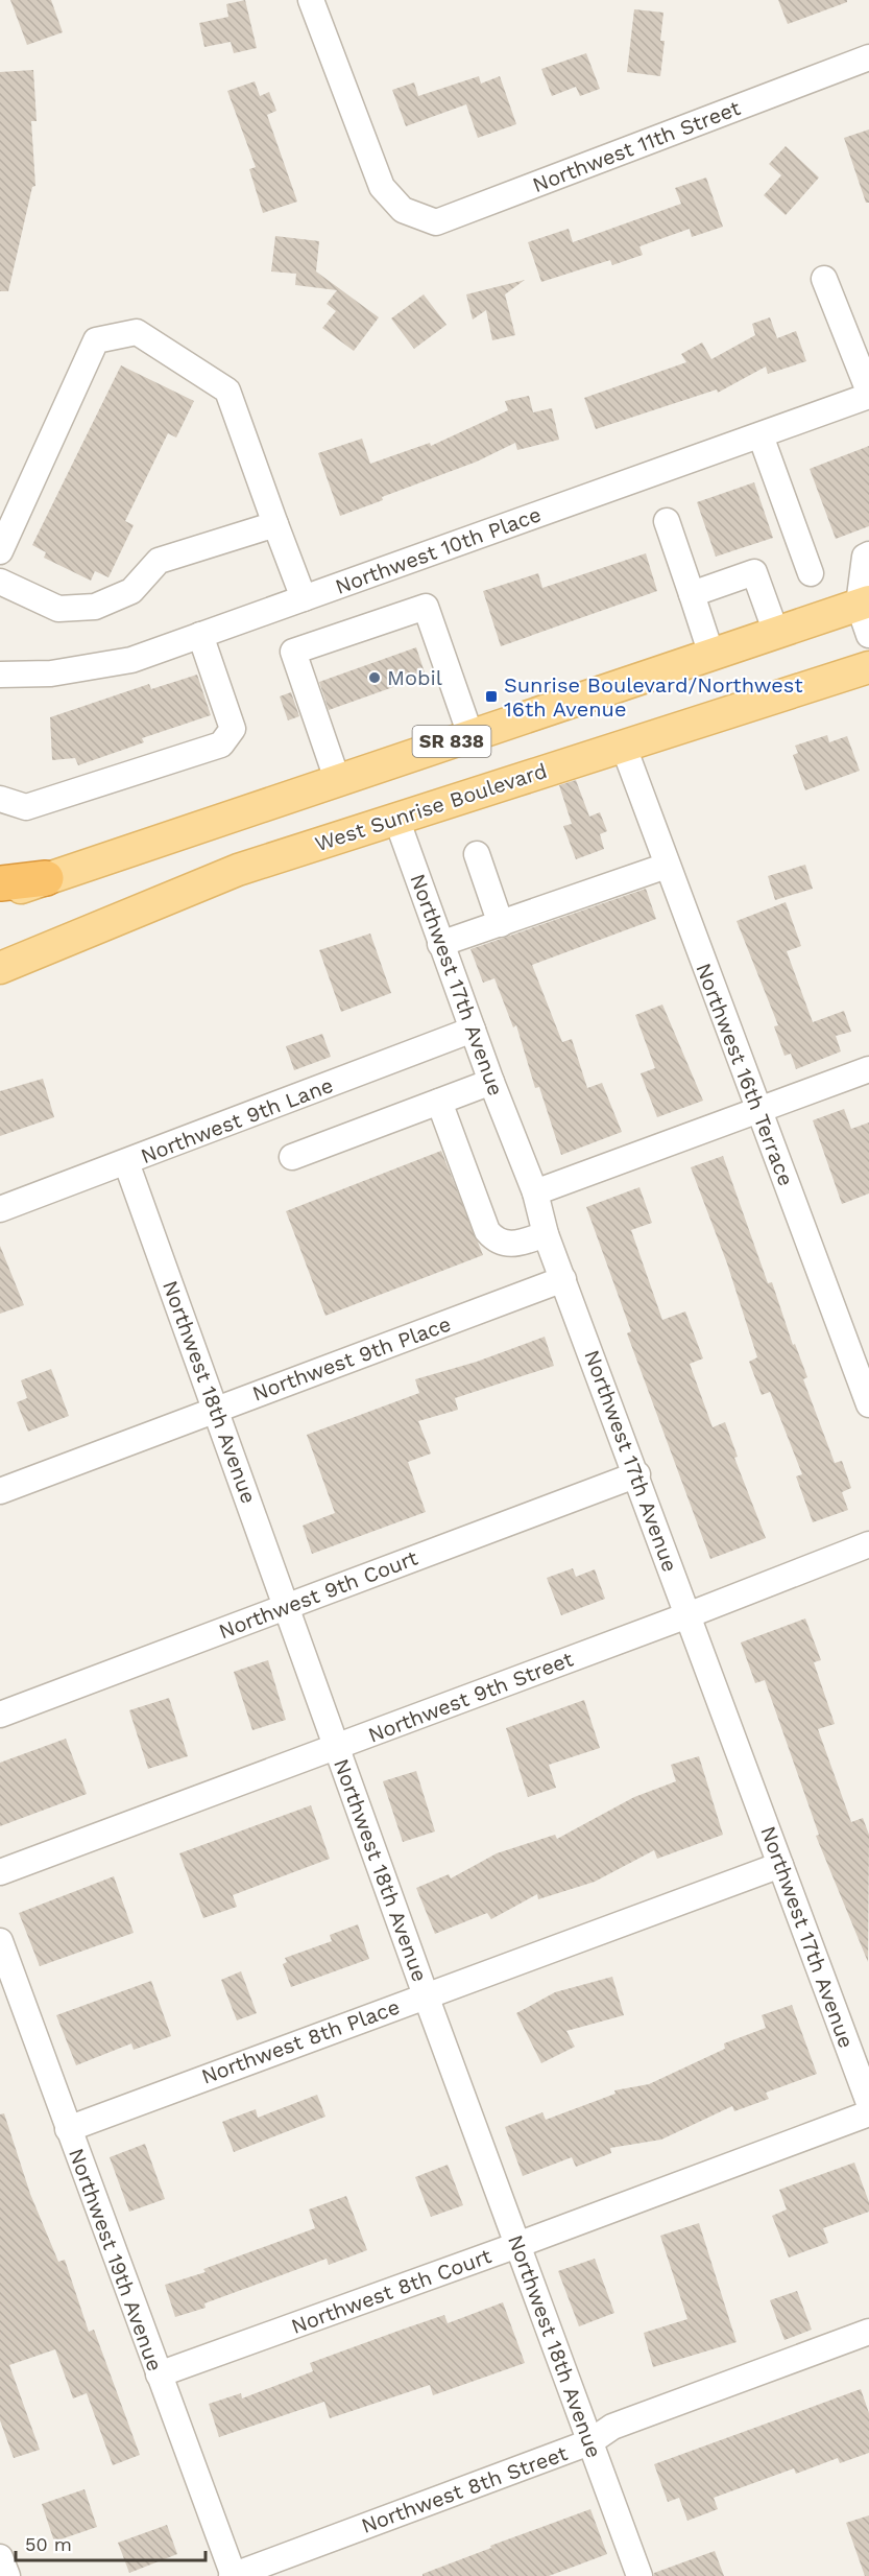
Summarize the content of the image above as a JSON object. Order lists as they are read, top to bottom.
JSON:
{
  "streets": {
    "main road": ["SR 838", "West Sunrise Boulevard"],
    "street": [
      "Northwest 11th Street",
      "Northwest 10th Place",
      "Northwest 17th Avenue",
      "Northwest 16th Terrace",
      "Northwest 9th Lane",
      "Northwest 9th Place",
      "Northwest 18th Avenue",
      "Northwest 9th Court",
      "Northwest 9th Street",
      "Northwest 8th Place",
      "Northwest 19th Avenue",
      "Northwest 8th Court",
      "Northwest 8th Street"
    ]
  },
  "crossings": [
    ["West Sunrise Boulevard", "Northwest 17th Avenue"],
    ["West Sunrise Boulevard", "Northwest 16th Terrace"],
    ["Northwest 17th Avenue", "Northwest 9th Lane"],
    ["Northwest 17th Avenue", "Northwest 9th Place"],
    ["Northwest 17th Avenue", "Northwest 9th Court"],
    ["Northwest 17th Avenue", "Northwest 9th Street"],
    ["Northwest 17th Avenue", "Northwest 8th Place"],
    ["Northwest 9th Lane", "Northwest 18th Avenue"],
    ["Northwest 9th Place", "Northwest 18th Avenue"],
    ["Northwest 18th Avenue", "Northwest 9th Court"],
    ["Northwest 18th Avenue", "Northwest 9th Street"],
    ["Northwest 18th Avenue", "Northwest 8th Place"],
    ["Northwest 18th Avenue", "Northwest 8th Court"],
    ["Northwest 18th Avenue", "Northwest 8th Street"],
    ["Northwest 8th Place", "Northwest 19th Avenue"],
    ["Northwest 19th Avenue", "Northwest 8th Court"],
    ["Northwest 19th Avenue", "Northwest 8th Street"]
  ],
  "places": {
    "other": ["Mobil"],
    "transit": ["Sunrise Boulevard/Northwest 16th Avenue"]
  },
  "scale_bar": "50 m"
}
